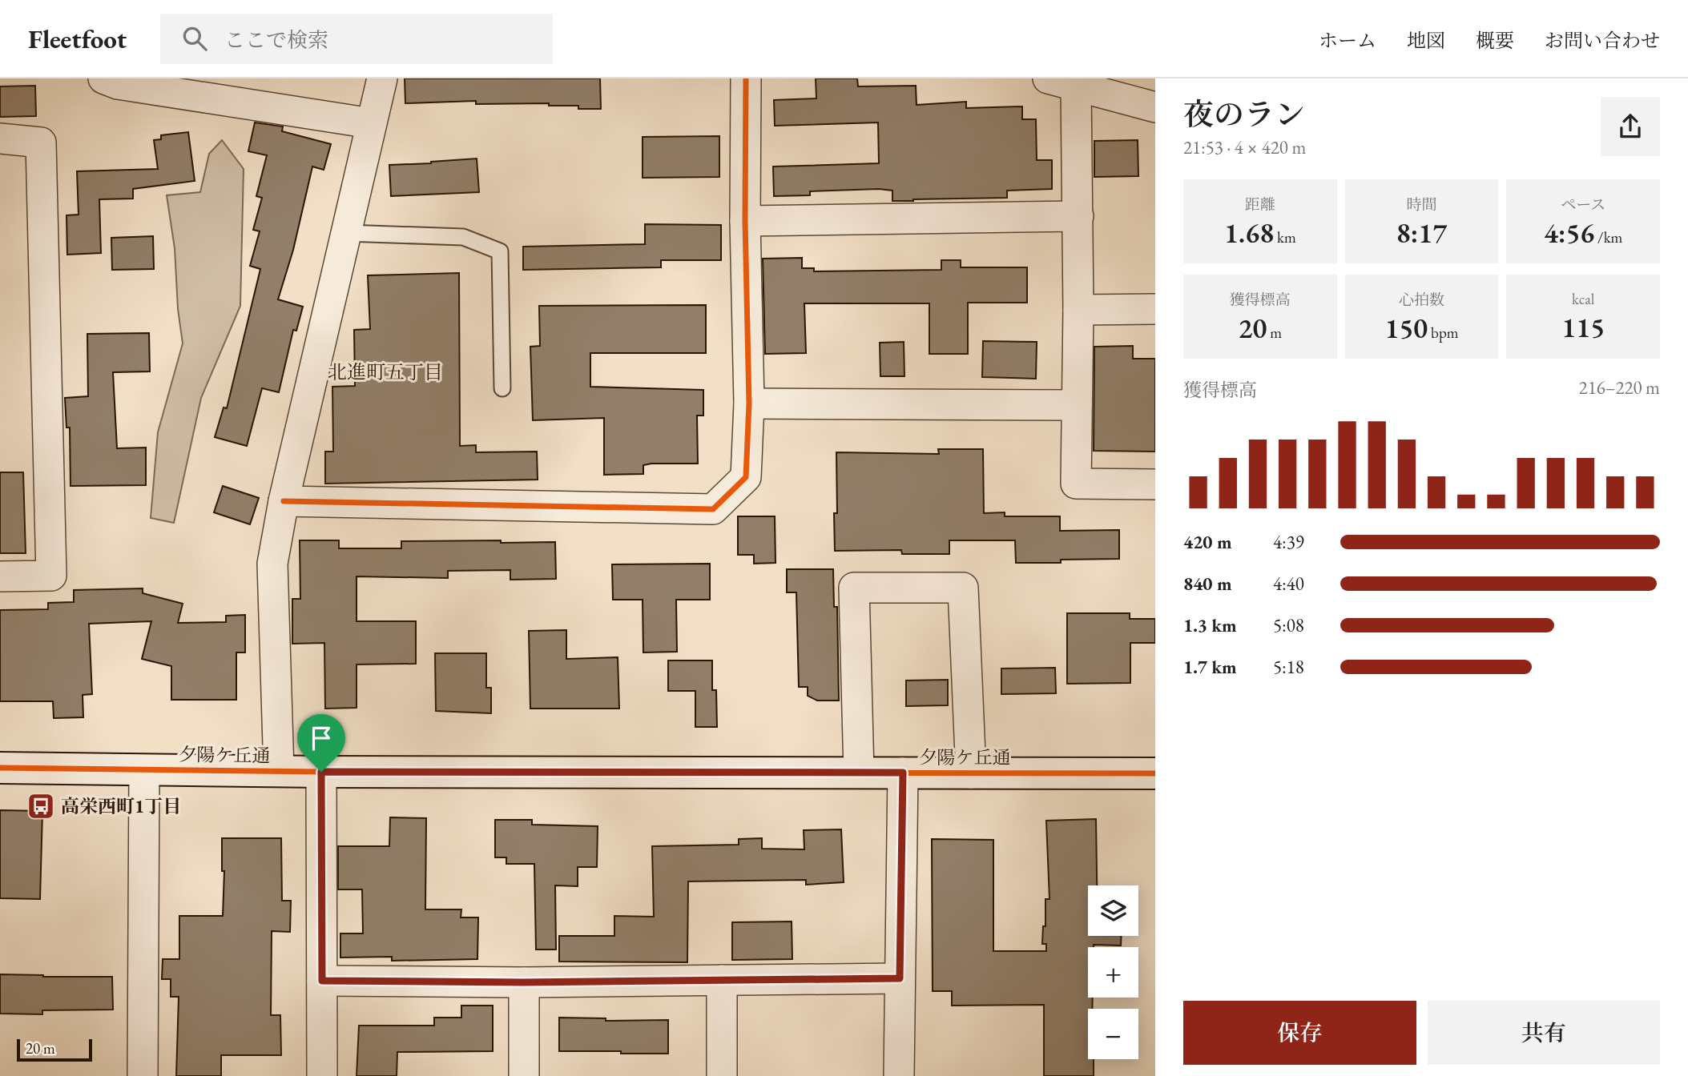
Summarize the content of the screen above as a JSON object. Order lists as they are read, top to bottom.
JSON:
{
  "streets": {
    "street": ["夕陽ケ丘通"]
  },
  "districts": ["北進町五丁目"],
  "places": {
    "bus stop": ["高栄西町1丁目"]
  },
  "scale_bar": "20 m",
  "page": {
    "header": "Fleetfoot",
    "search": "ここで検索",
    "nav": [
      "ホーム",
      "地図",
      "概要",
      "お問い合わせ"
    ],
    "heading": ["夜のラン", "21:53 · 4 × 420 m"],
    "stats": [
      ["距離", "1.68 km"],
      ["時間", "8:17"],
      ["ペース", "4:56 /km"],
      ["獲得標高", "20 m"],
      ["心拍数", "150 bpm"],
      ["kcal", "115"]
    ],
    "chart": ["獲得標高", "216–220 m"],
    "list": [
      {
        "name": "420 m",
        "note": "4:39"
      },
      {
        "name": "840 m",
        "note": "4:40"
      },
      {
        "name": "1.3 km",
        "note": "5:08"
      },
      {
        "name": "1.7 km",
        "note": "5:18"
      }
    ],
    "map_buttons": ["+", "−"],
    "buttons": ["保存", "共有"],
    "scale": "20 m"
  }
}
